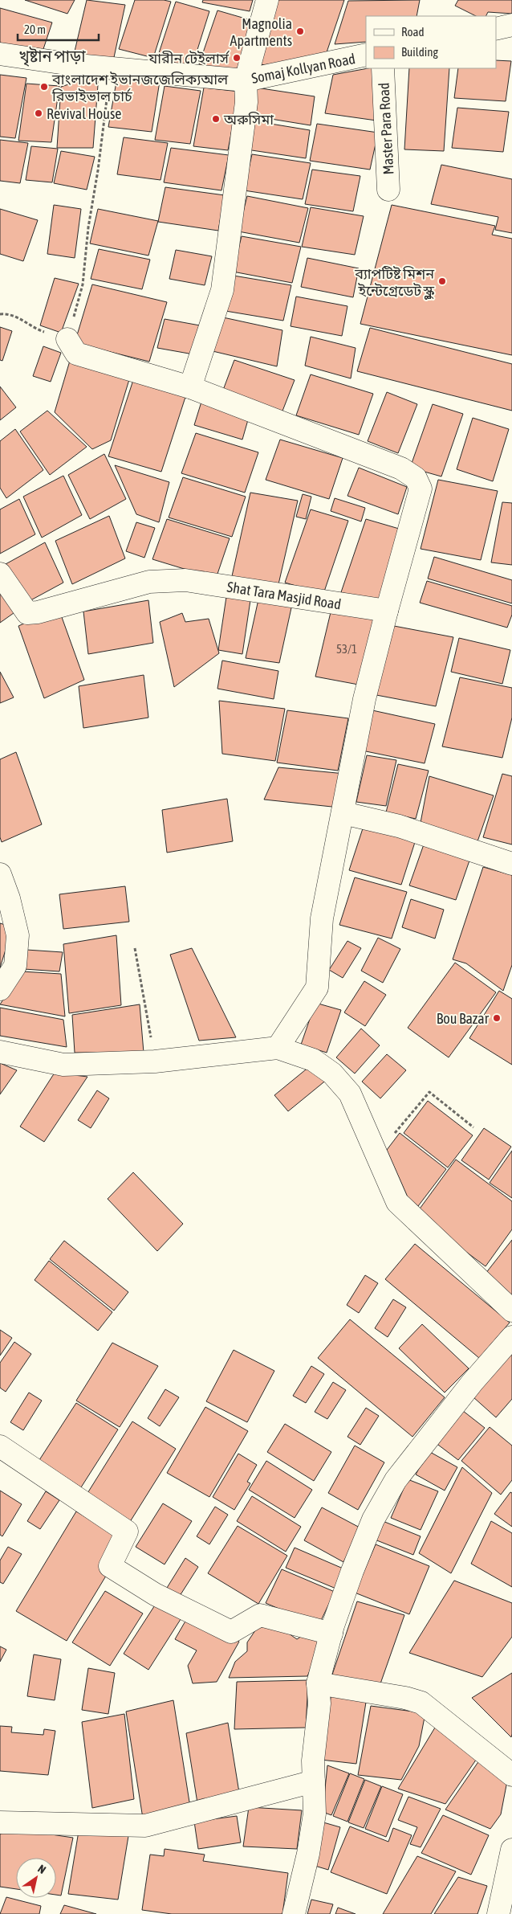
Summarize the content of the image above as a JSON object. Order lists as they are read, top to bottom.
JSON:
{
  "streets": {
    "street": ["Somaj Kollyan Road", "Master Para Road", "Shat Tara Masjid Road"]
  },
  "districts": ["খৃষ্টান পাড়া"],
  "places": [
    "Magnolia Apartments",
    "যারীন টেইলার্স",
    "বাংলাদেশ ইভানজজেলিক্যআল রিভাইভাল চার্চ",
    "Revival House",
    "অরুসিমা",
    "ব্যাপটিষ্ট মিশন ইন্টেগ্রেডেট স্কুল",
    "Bou Bazar"
  ],
  "house_numbers": ["53/1"],
  "legend": ["Road", "Building"],
  "scale_bar": "20 m",
  "north": "top right"
}
